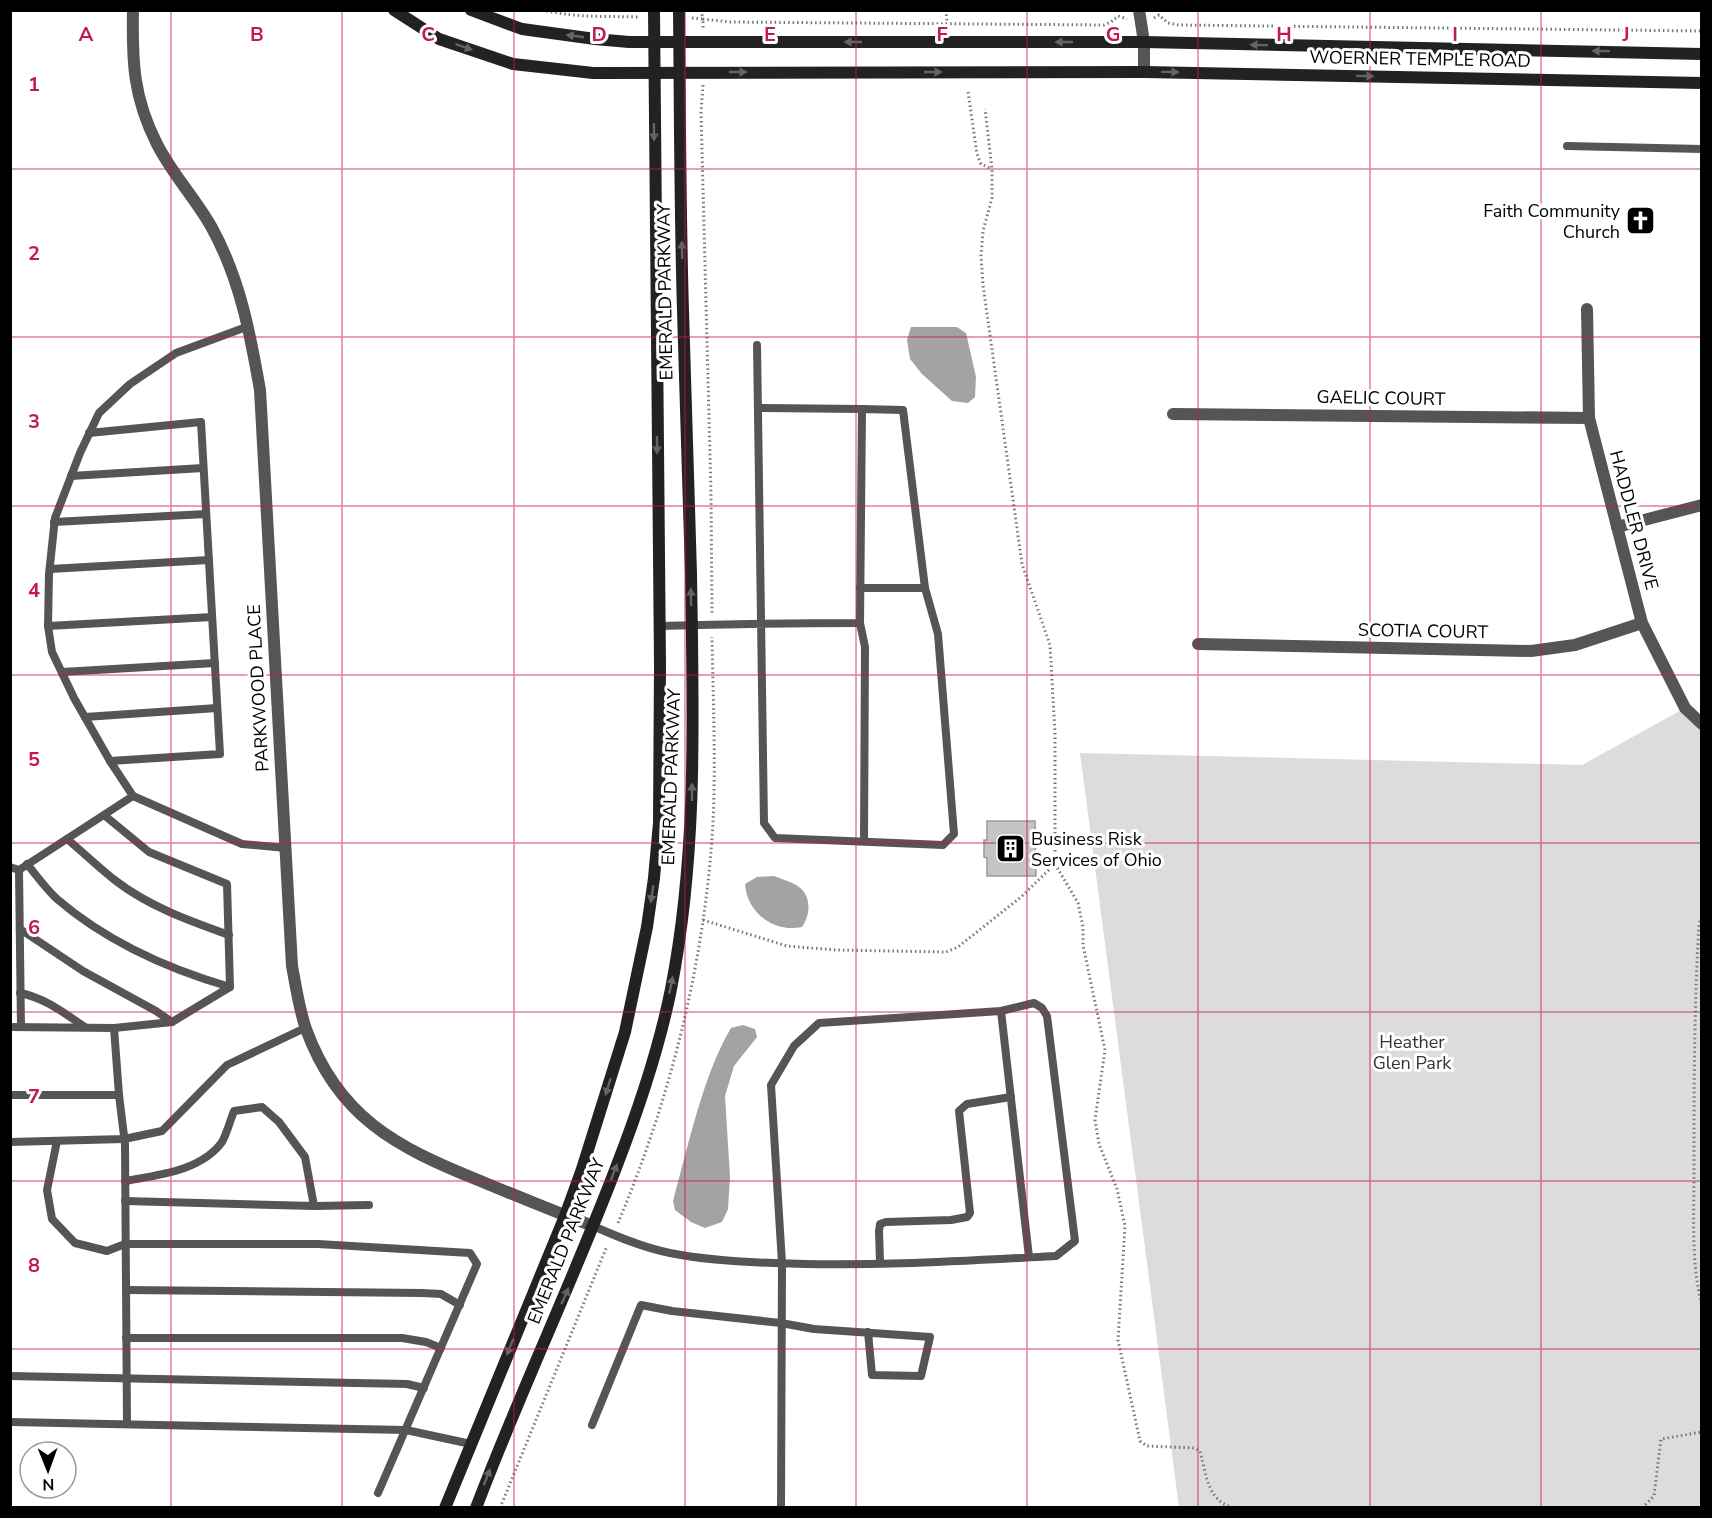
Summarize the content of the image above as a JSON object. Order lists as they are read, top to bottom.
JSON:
{
  "streets": {
    "main road": ["WOERNER TEMPLE ROAD", "EMERALD PARKWAY"],
    "street": [
      "GAELIC COURT",
      "HADDLER DRIVE",
      "SCOTIA COURT",
      "PARKWOOD PLACE"
    ]
  },
  "crossings": [
    ["WOERNER TEMPLE ROAD", "EMERALD PARKWAY"],
    ["EMERALD PARKWAY", "PARKWOOD PLACE"],
    ["GAELIC COURT", "HADDLER DRIVE"],
    ["HADDLER DRIVE", "SCOTIA COURT"]
  ],
  "parks": ["Heather Glen Park"],
  "places": {
    "church": ["Faith Community Church"],
    "building": ["Business Risk Services of Ohio"]
  },
  "north": "bottom",
  "grid": {
    "columns": [
      "A",
      "B",
      "C",
      "D",
      "E",
      "F",
      "G",
      "H",
      "I",
      "J"
    ],
    "rows": [
      "1",
      "2",
      "3",
      "4",
      "5",
      "6",
      "7",
      "8"
    ]
  }
}
